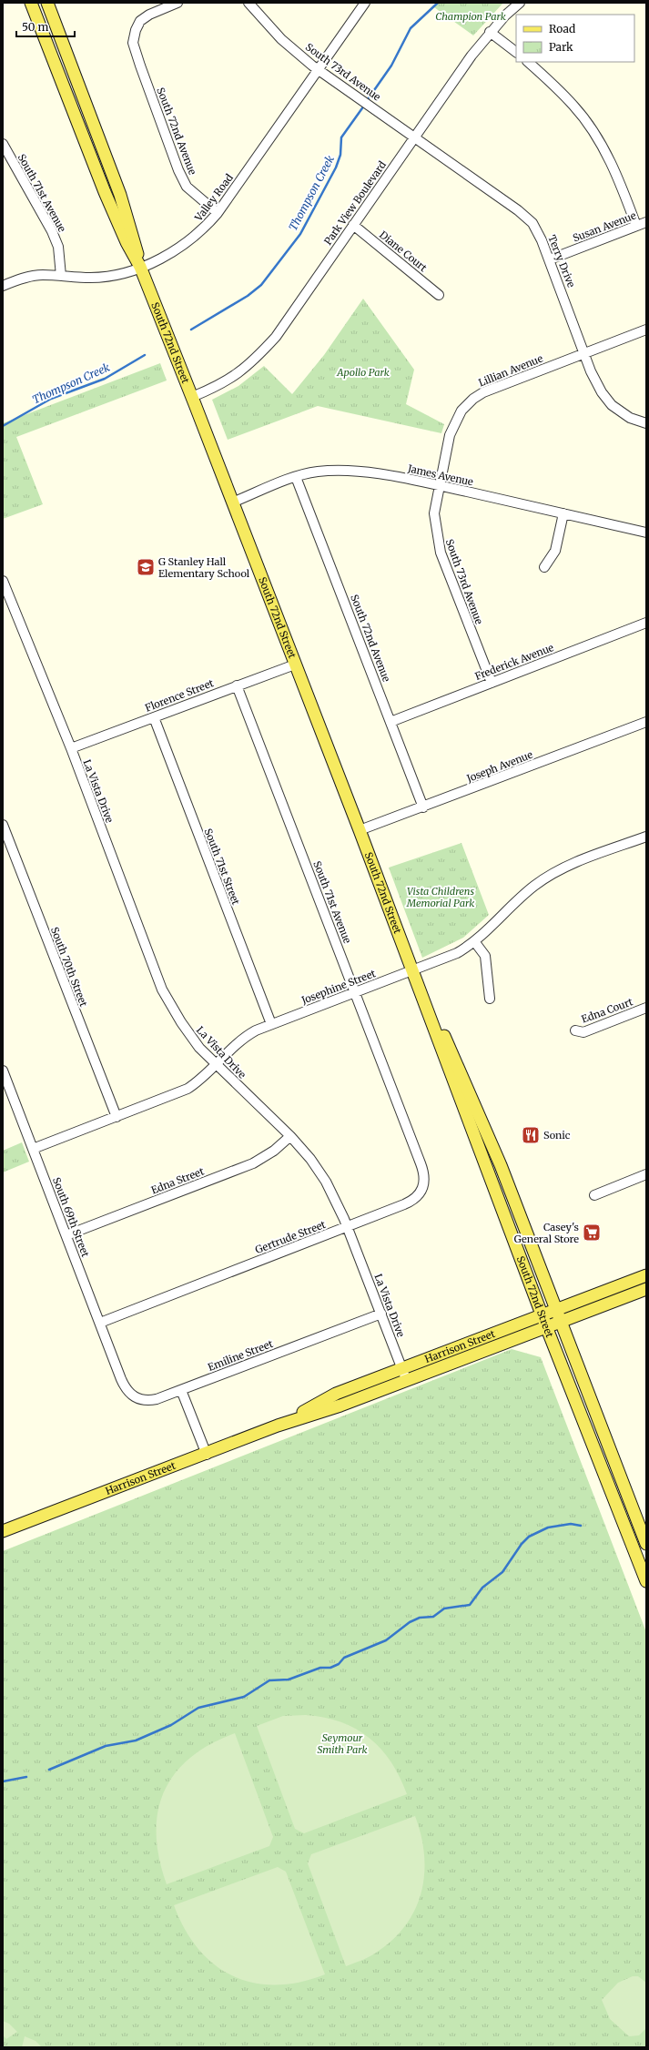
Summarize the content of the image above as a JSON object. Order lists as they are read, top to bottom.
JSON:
{
  "streets": {
    "main road": ["South 72nd Street", "Harrison Street"],
    "street": [
      "South 73rd Avenue",
      "South 72nd Avenue",
      "South 71st Avenue",
      "Valley Road",
      "Park View Boulevard",
      "Susan Avenue",
      "Diane Court",
      "Terry Drive",
      "Lillian Avenue",
      "James Avenue",
      "Frederick Avenue",
      "Florence Street",
      "Joseph Avenue",
      "La Vista Drive",
      "South 71st Street",
      "South 70th Street",
      "Josephine Street",
      "Edna Court",
      "Edna Street",
      "South 69th Street",
      "Gertrude Street",
      "Emiline Street"
    ]
  },
  "crossings": [
    ["South 73rd Avenue", "Valley Road"],
    ["South 73rd Avenue", "Park View Boulevard"],
    ["South 73rd Avenue", "Terry Drive"],
    ["South 73rd Avenue", "Lillian Avenue"],
    ["South 73rd Avenue", "James Avenue"],
    ["South 73rd Avenue", "Frederick Avenue"],
    ["South 72nd Avenue", "Valley Road"],
    ["South 72nd Avenue", "James Avenue"],
    ["South 72nd Avenue", "Frederick Avenue"],
    ["South 72nd Avenue", "Joseph Avenue"],
    ["South 71st Avenue", "Valley Road"],
    ["South 71st Avenue", "Florence Street"],
    ["South 71st Avenue", "Josephine Street"],
    ["South 71st Avenue", "Gertrude Street"],
    ["Valley Road", "South 72nd Street"],
    ["Park View Boulevard", "Diane Court"],
    ["Park View Boulevard", "Terry Drive"],
    ["Park View Boulevard", "South 72nd Street"],
    ["Susan Avenue", "Terry Drive"],
    ["Terry Drive", "Lillian Avenue"],
    ["South 72nd Street", "James Avenue"],
    ["South 72nd Street", "Florence Street"],
    ["South 72nd Street", "Joseph Avenue"],
    ["South 72nd Street", "Josephine Street"],
    ["South 72nd Street", "Harrison Street"],
    ["Lillian Avenue", "James Avenue"],
    ["Florence Street", "La Vista Drive"],
    ["Florence Street", "South 71st Street"],
    ["La Vista Drive", "Josephine Street"],
    ["La Vista Drive", "Edna Street"],
    ["La Vista Drive", "Gertrude Street"],
    ["La Vista Drive", "Harrison Street"],
    ["La Vista Drive", "Emiline Street"],
    ["South 71st Street", "Josephine Street"],
    ["South 70th Street", "Josephine Street"],
    ["Josephine Street", "South 69th Street"],
    ["Edna Street", "South 69th Street"],
    ["South 69th Street", "Gertrude Street"],
    ["South 69th Street", "Emiline Street"]
  ],
  "water": ["Thompson Creek"],
  "parks": [
    "Champion Park",
    "Apollo Park",
    "Vista Childrens Memorial Park",
    "Seymour Smith Park"
  ],
  "places": {
    "school or university": ["G Stanley Hall Elementary School"],
    "restaurant": ["Sonic"],
    "supermarket": ["Casey's General Store"]
  },
  "legend": ["Road", "Park"],
  "scale_bar": "50 m"
}
